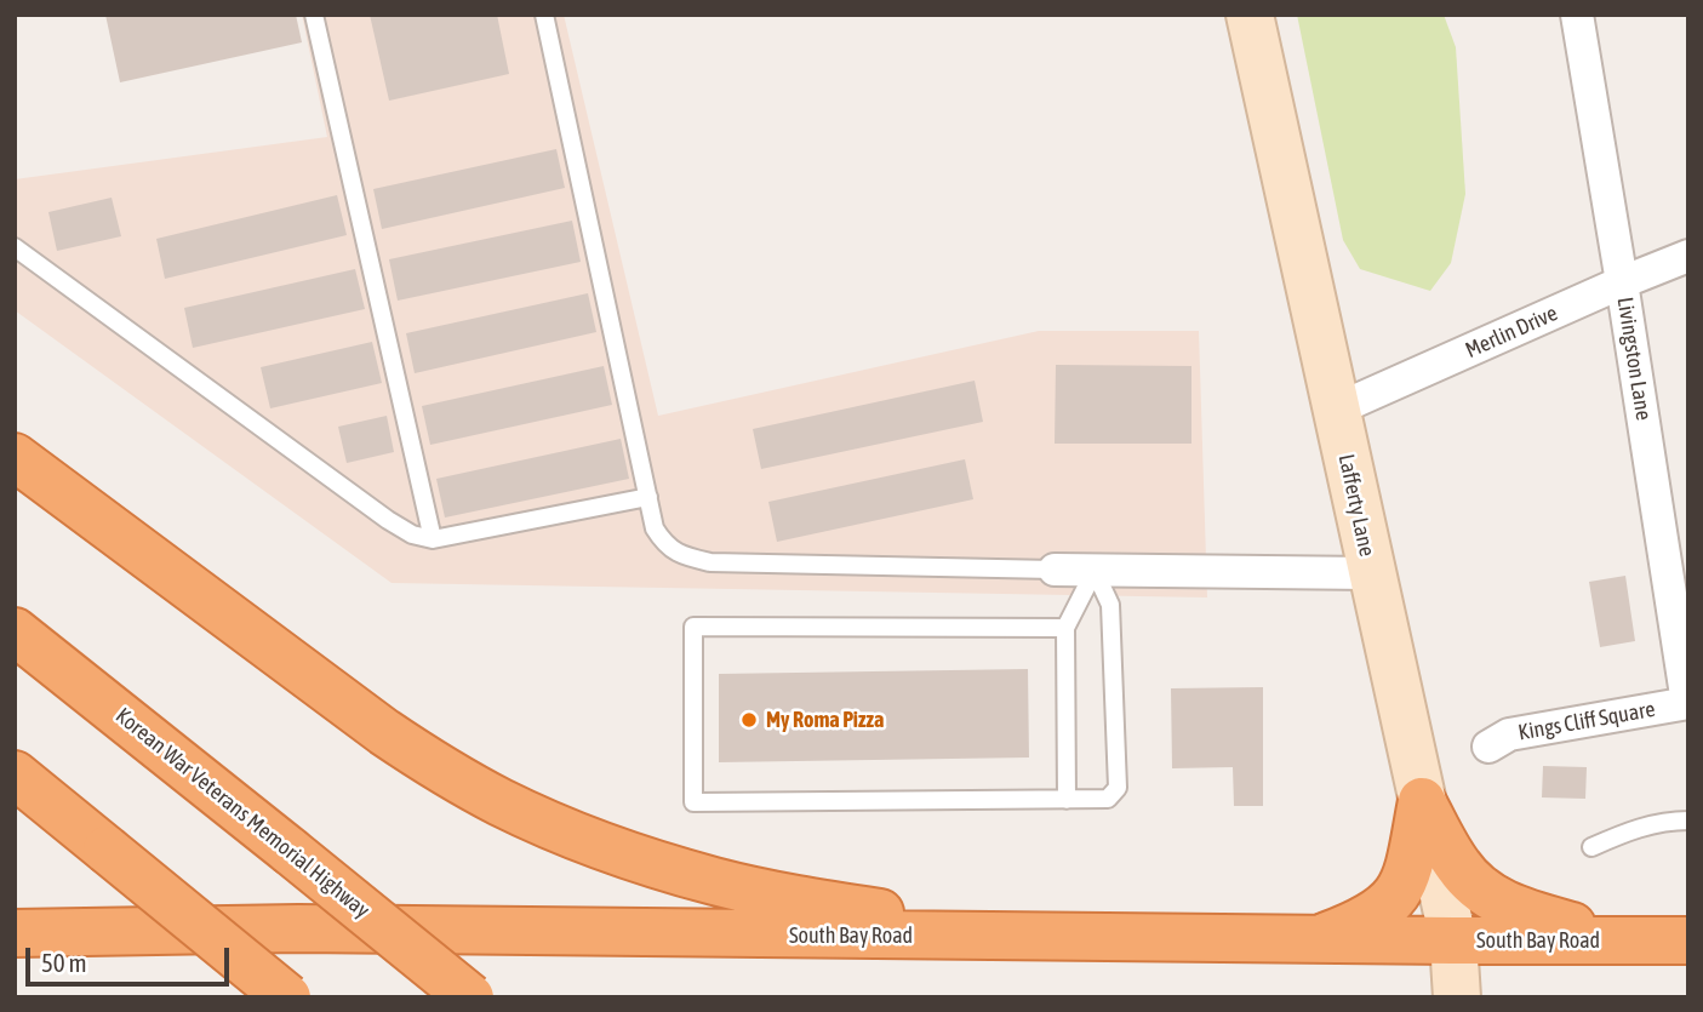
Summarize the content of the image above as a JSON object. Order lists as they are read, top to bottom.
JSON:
{
  "streets": {
    "highway": ["Korean War Veterans Memorial Highway", "South Bay Road"],
    "street": [
      "Merlin Drive",
      "Livingston Lane",
      "Lafferty Lane",
      "Kings Cliff Square"
    ]
  },
  "crossings": [
    ["Merlin Drive", "Livingston Lane"],
    ["Merlin Drive", "Lafferty Lane"],
    ["Livingston Lane", "Kings Cliff Square"],
    ["Lafferty Lane", "South Bay Road"]
  ],
  "places": ["My Roma Pizza"],
  "scale_bar": "50 m"
}
